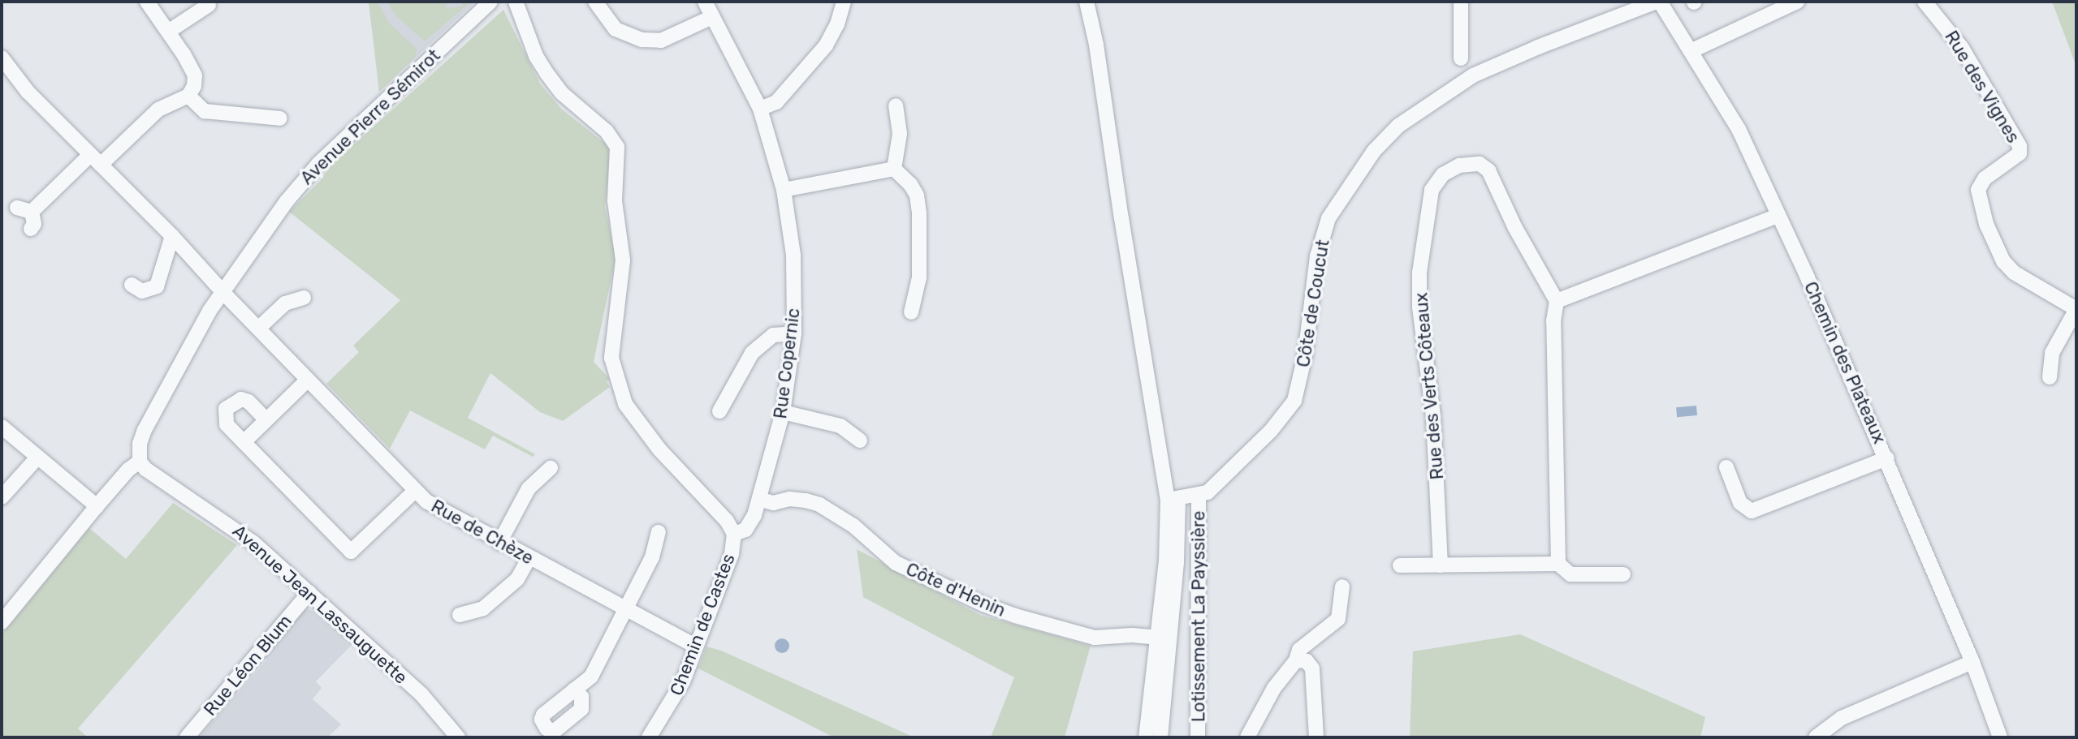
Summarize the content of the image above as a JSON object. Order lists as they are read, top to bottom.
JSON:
{
  "streets": {
    "street": [
      "Rue des Vignes",
      "Avenue Pierre Sémirot",
      "Côte de Coucut",
      "Chemin des Plateaux",
      "Rue Copernic",
      "Rue des Verts Côteaux",
      "Rue de Chèze",
      "Côte d'Henin",
      "Avenue Jean Lassauguette",
      "Lotissement La Payssière",
      "Chemin de Castes",
      "Rue Léon Blum"
    ]
  },
  "crossings": [
    ["Avenue Pierre Sémirot", "Rue de Chèze"],
    ["Avenue Pierre Sémirot", "Avenue Jean Lassauguette"],
    ["Côte de Coucut", "Chemin des Plateaux"],
    ["Côte de Coucut", "Lotissement La Payssière"],
    ["Rue Copernic", "Côte d'Henin"],
    ["Rue Copernic", "Chemin de Castes"],
    ["Rue de Chèze", "Chemin de Castes"],
    ["Avenue Jean Lassauguette", "Rue Léon Blum"]
  ]
}
